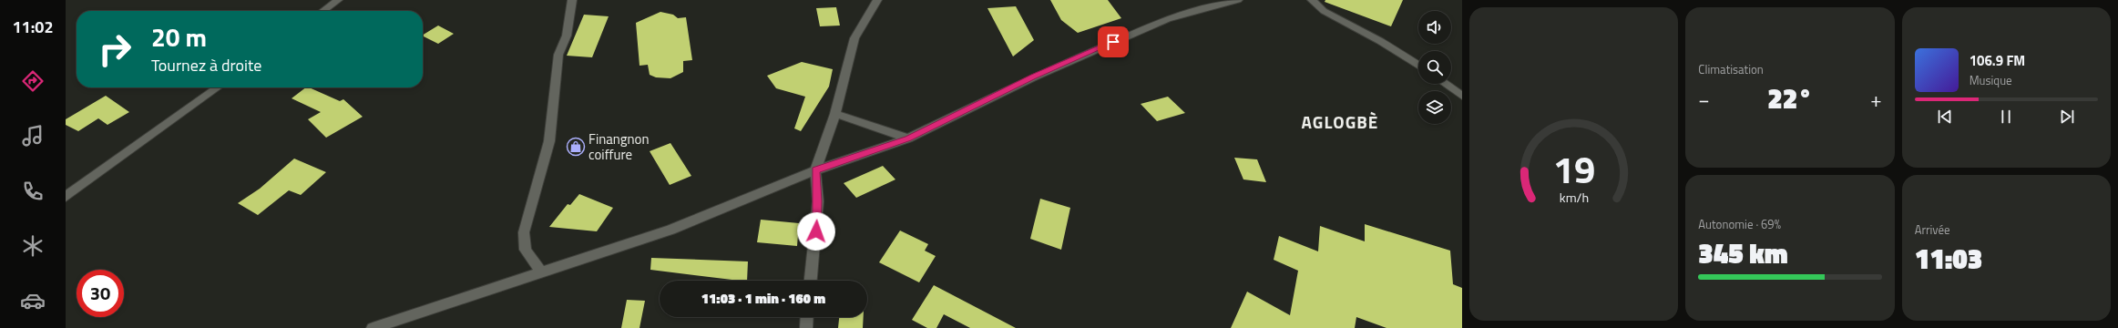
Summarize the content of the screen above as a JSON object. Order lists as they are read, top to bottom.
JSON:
{
  "districts": ["AGLOGBÈ"],
  "places": {
    "shop": ["Finangnon coiffure"]
  },
  "page": {
    "tabs": "11:02",
    "tile": [
      "Climatisation",
      ["Autonomie · 69%", "345 km"],
      ["Arrivée", "11:03"]
    ],
    "turn": ["20 m", "Tournez à droite"],
    "song": ["106.9 FM", "Musique"],
    "heat": ["−", "22°", "+"],
    "limit": "30",
    "trip": "11:03 · 1 min · 160 m",
    "gauge": ["19", "km/h"]
  }
}
